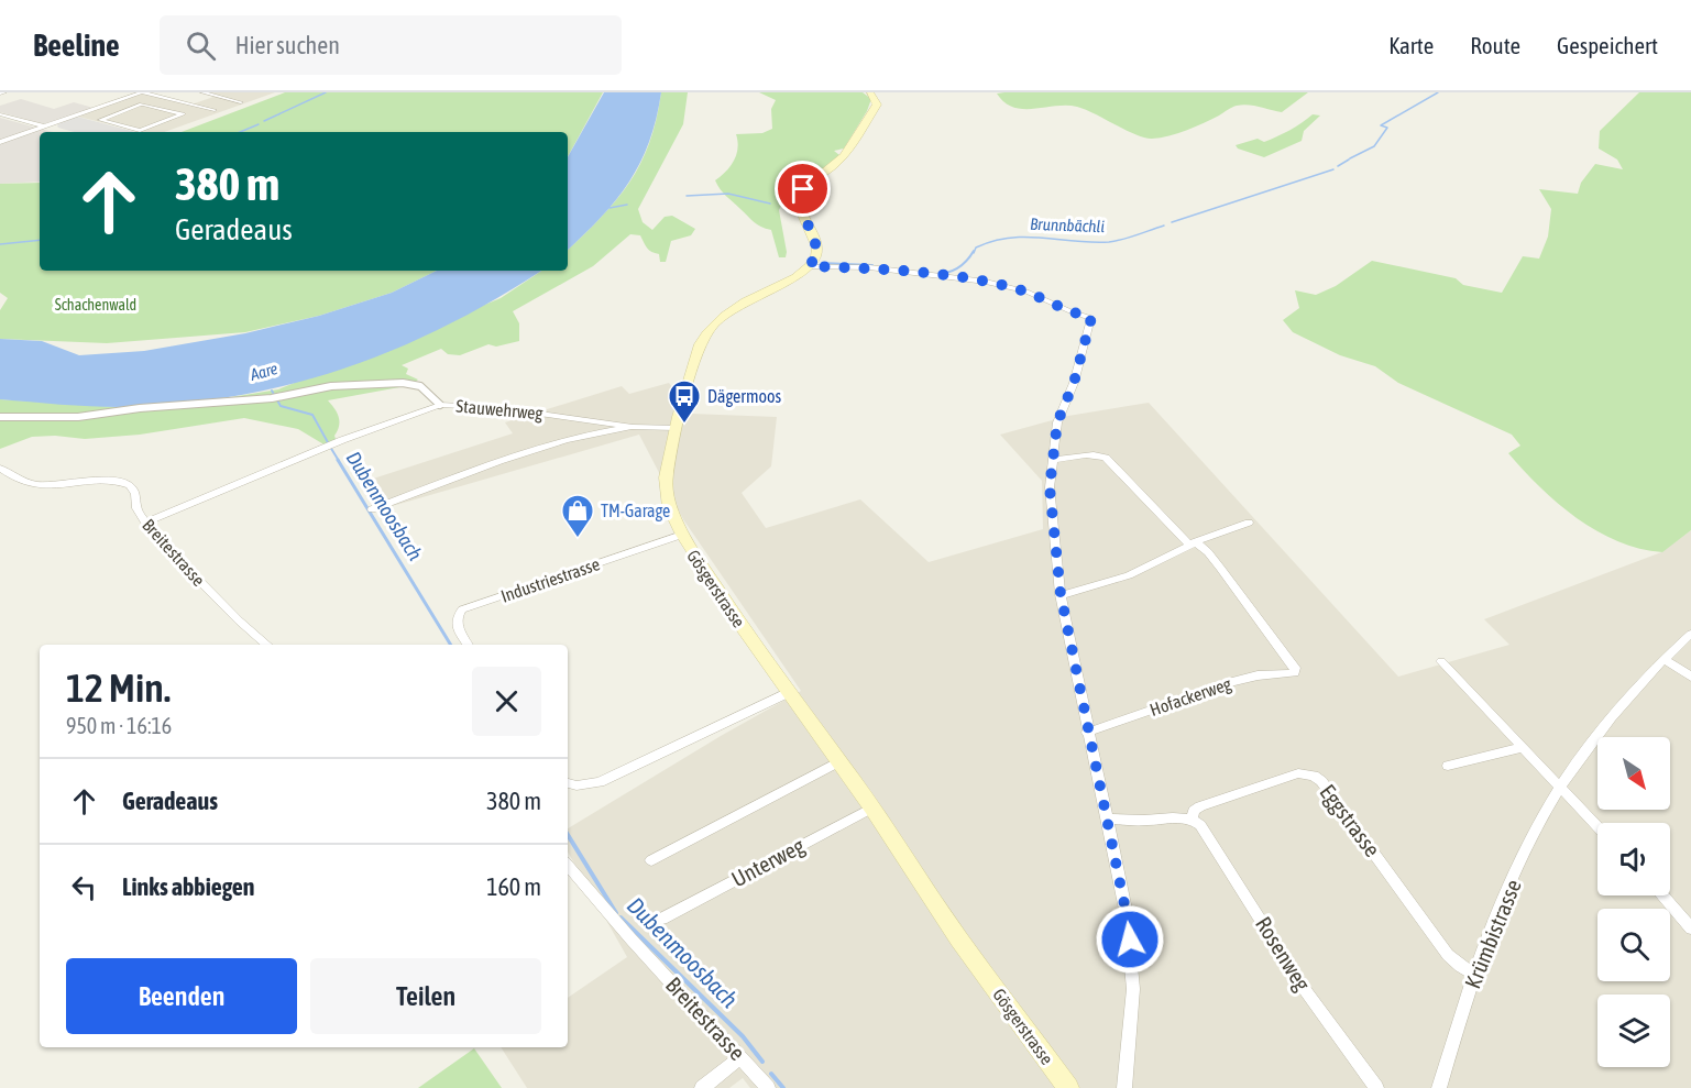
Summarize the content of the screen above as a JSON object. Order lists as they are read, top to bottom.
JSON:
{
  "streets": {
    "main road": ["Gösgerstrasse"],
    "street": [
      "Stauwehrweg",
      "Breitestrasse",
      "Industriestrasse",
      "Hofackerweg",
      "Eggstrasse",
      "Unterweg",
      "Krümbistrasse",
      "Rosenweg"
    ]
  },
  "crossings": [
    ["Stauwehrweg", "Breitestrasse"],
    ["Stauwehrweg", "Gösgerstrasse"],
    ["Industriestrasse", "Gösgerstrasse"],
    ["Gösgerstrasse", "Unterweg"],
    ["Eggstrasse", "Krümbistrasse"],
    ["Eggstrasse", "Rosenweg"]
  ],
  "water": ["Brunnbächli", "Aare", "Dubenmoosbach"],
  "parks": ["Schachenwald"],
  "places": {
    "bus stop": ["Dägermoos"],
    "shop": ["TM-Garage"]
  },
  "north": "bottom right",
  "page": {
    "header": "Beeline",
    "search": "Hier suchen",
    "nav": ["Karte", "Route", "Gespeichert"],
    "turn": ["380 m", "Geradeaus"],
    "heading": ["12 Min.", "950 m · 16:16"],
    "list": [
      {
        "name": "Geradeaus",
        "value": "380 m"
      },
      {
        "name": "Links abbiegen",
        "value": "160 m"
      }
    ],
    "buttons": ["Beenden", "Teilen"]
  }
}
